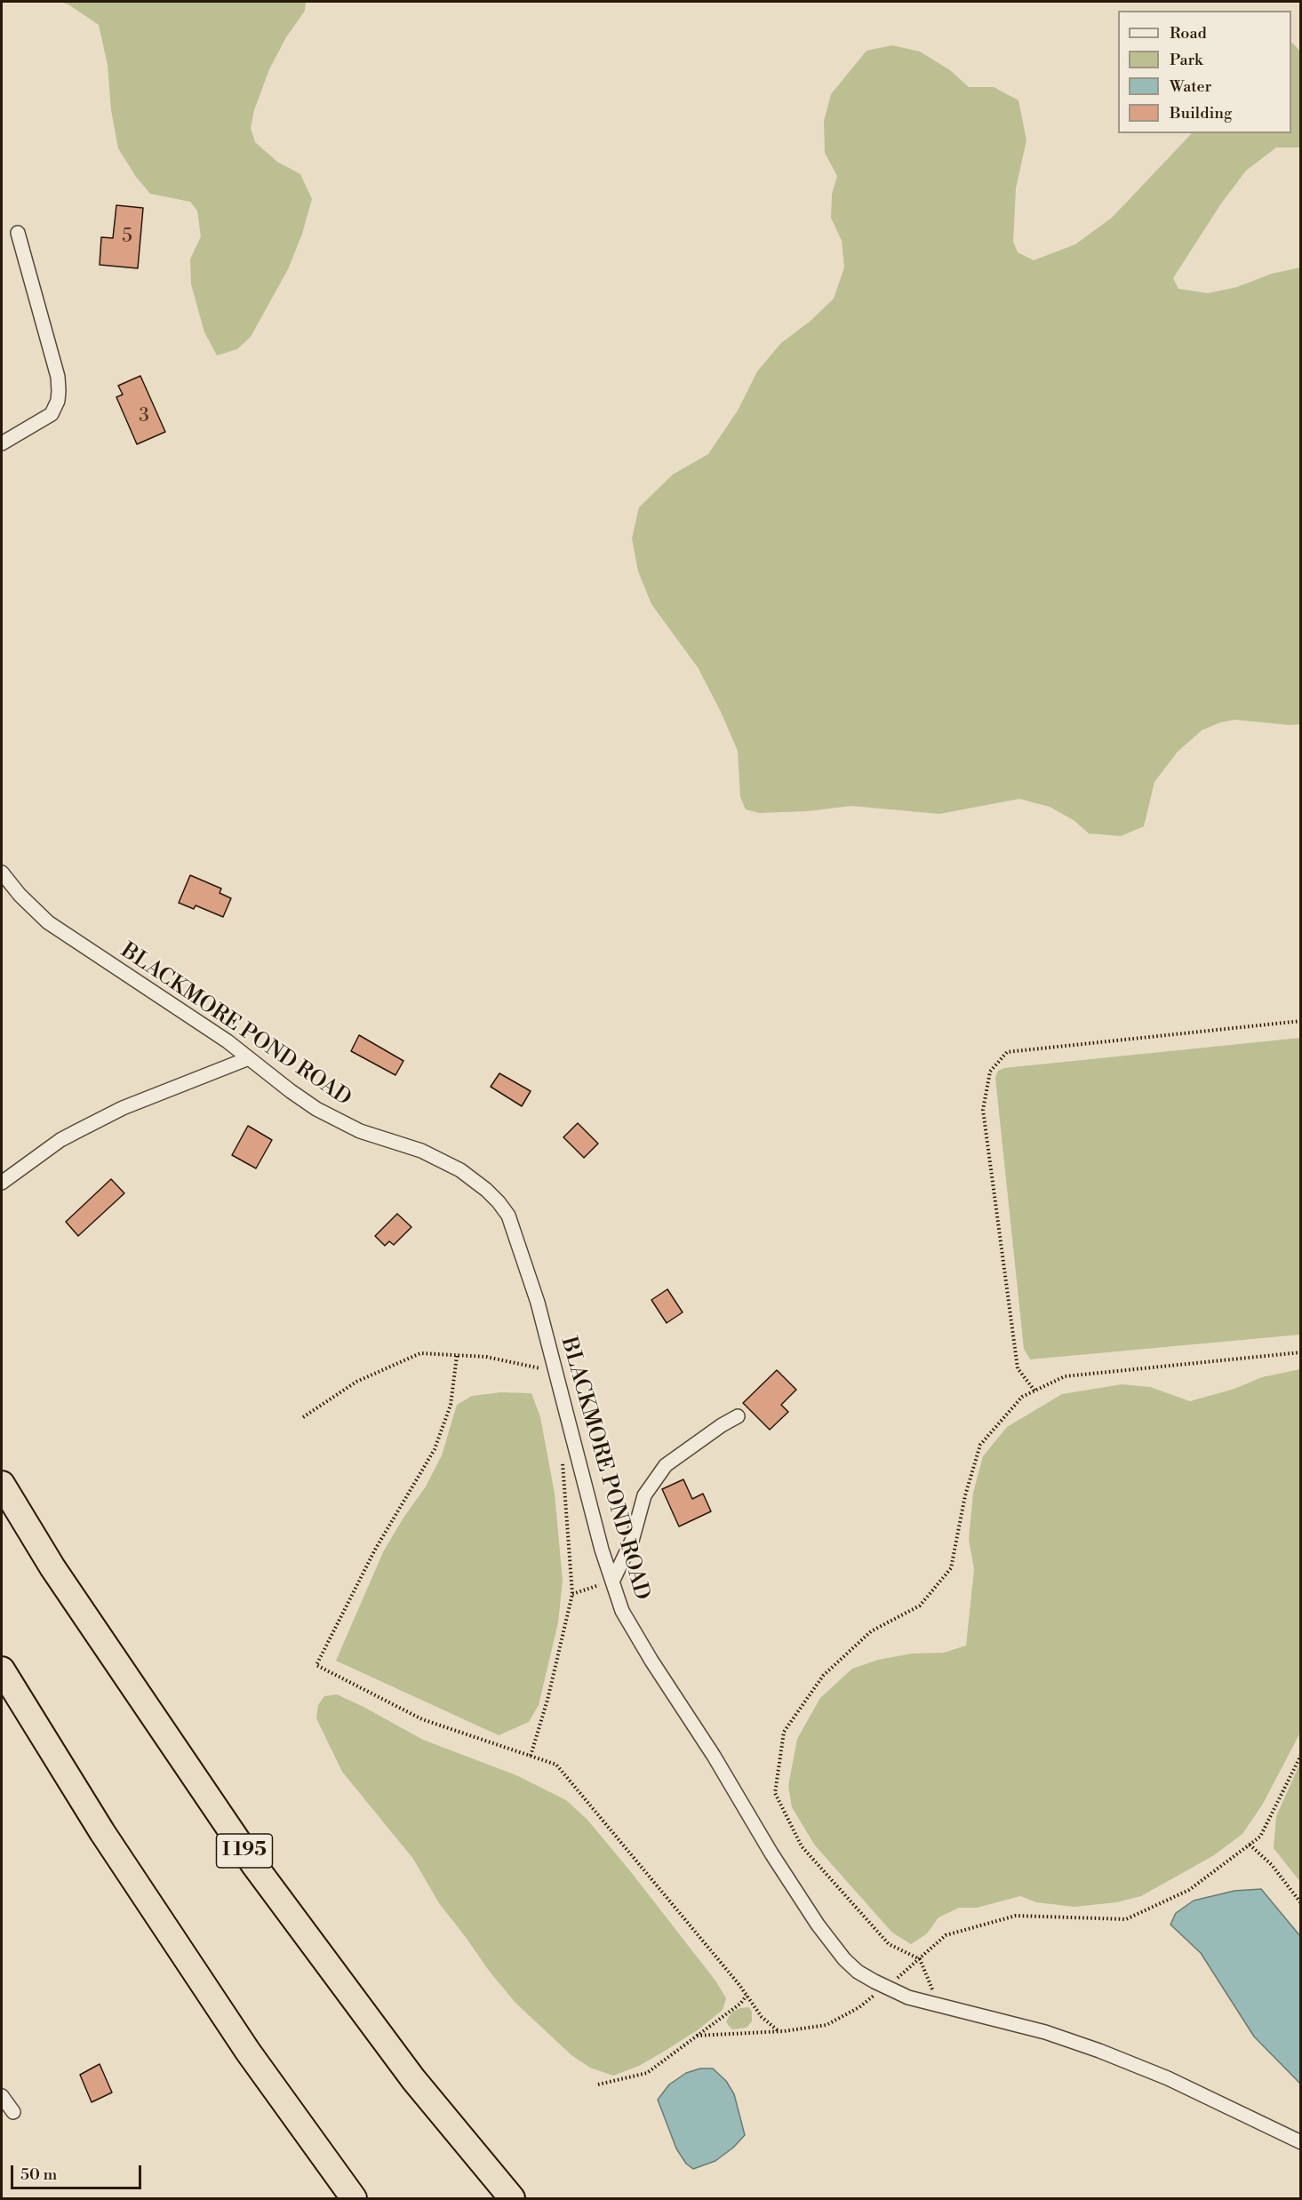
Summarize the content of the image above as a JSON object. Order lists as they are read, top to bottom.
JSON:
{
  "streets": {
    "highway": ["I 195"],
    "street": ["BLACKMORE POND ROAD"]
  },
  "house_numbers": ["5", "3"],
  "legend": [
    "Road",
    "Park",
    "Water",
    "Building"
  ],
  "scale_bar": "50 m"
}
